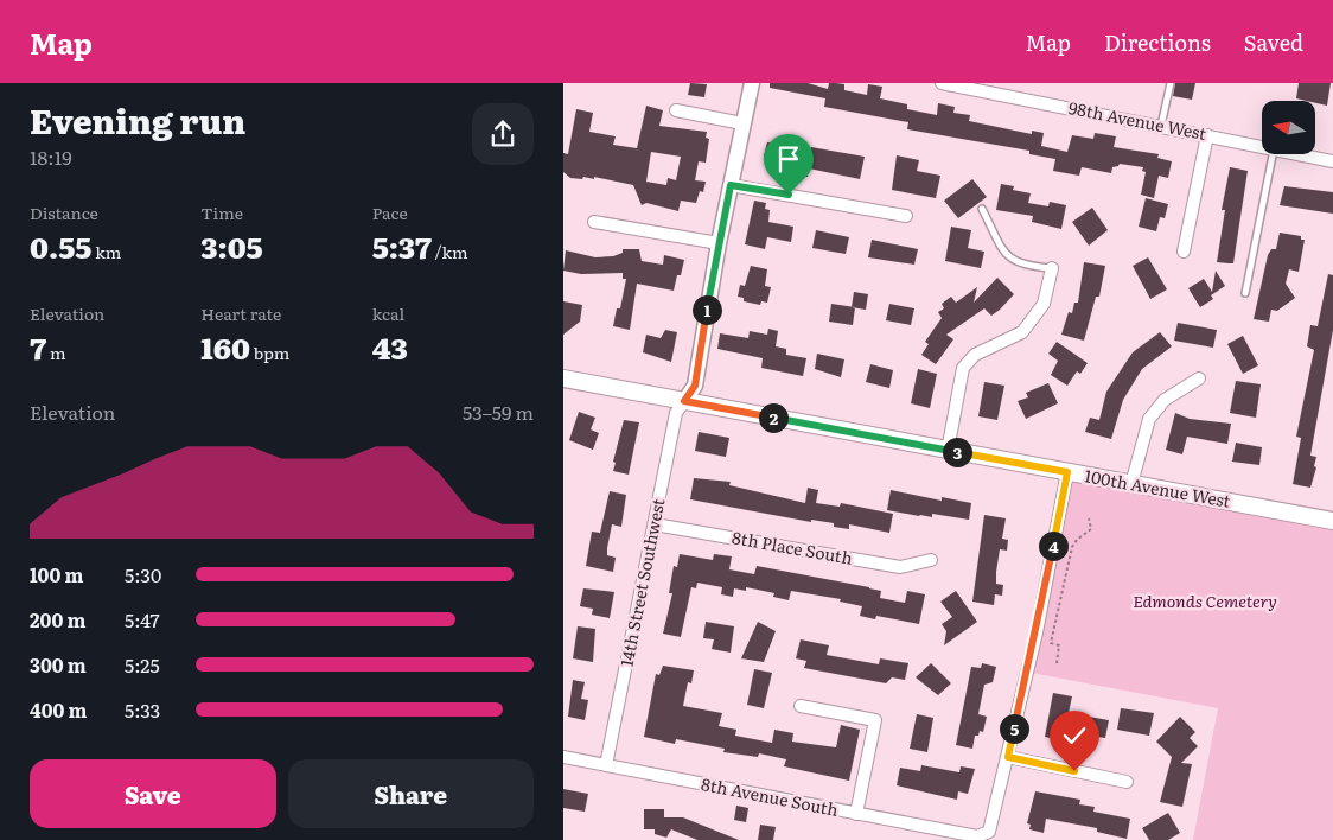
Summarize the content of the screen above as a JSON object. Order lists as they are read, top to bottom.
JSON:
{
  "streets": {
    "main road": ["100th Avenue West"],
    "street": [
      "98th Avenue West",
      "8th Place South",
      "14th Street Southwest",
      "8th Avenue South"
    ]
  },
  "crossings": [
    ["100th Avenue West", "14th Street Southwest"],
    ["8th Place South", "14th Street Southwest"],
    ["14th Street Southwest", "8th Avenue South"]
  ],
  "parks": ["Edmonds Cemetery"],
  "north": "left",
  "page": {
    "header": "Map",
    "nav": ["Map", "Directions", "Saved"],
    "heading": ["Evening run", "18:19"],
    "stats": [
      ["Distance", "0.55 km"],
      ["Time", "3:05"],
      ["Pace", "5:37 /km"],
      ["Elevation", "7 m"],
      ["Heart rate", "160 bpm"],
      ["kcal", "43"]
    ],
    "pins": [
      "1",
      "2",
      "3",
      "4",
      "5"
    ],
    "chart": ["Elevation", "53–59 m"],
    "list": [
      {
        "name": "100 m",
        "note": "5:30"
      },
      {
        "name": "200 m",
        "note": "5:47"
      },
      {
        "name": "300 m",
        "note": "5:25"
      },
      {
        "name": "400 m",
        "note": "5:33"
      }
    ],
    "buttons": ["Save", "Share"]
  }
}
